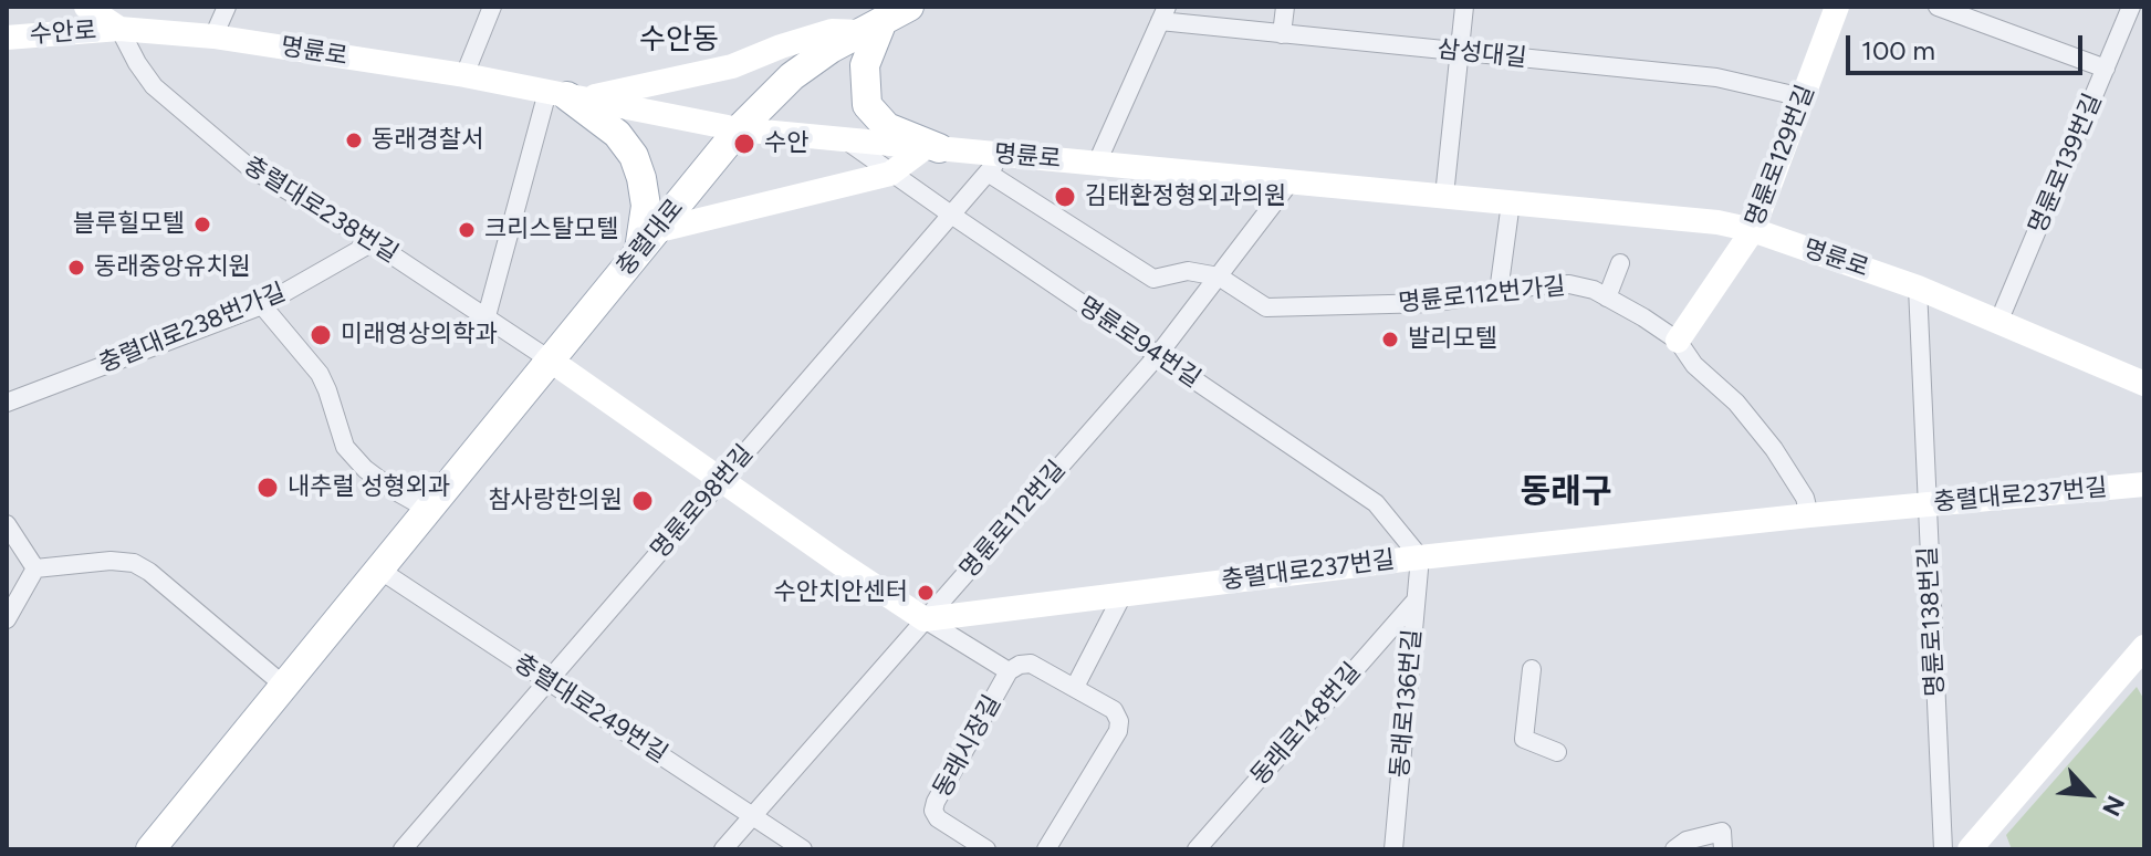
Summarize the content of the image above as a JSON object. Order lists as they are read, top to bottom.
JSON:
{
  "streets": {
    "main road": [
      "수안로",
      "명륜로",
      "명륜로129번길",
      "충렬대로",
      "충렬대로237번길"
    ],
    "street": [
      "삼성대길",
      "명륜로139번길",
      "충렬대로238번길",
      "명륜로112번가길",
      "충렬대로238번가길",
      "명륜로94번길",
      "명륜로98번길",
      "명륜로112번길",
      "명륜로138번길",
      "동래로136번길",
      "충렬대로249번길",
      "동래로148번길",
      "동래시장길"
    ]
  },
  "crossings": [
    ["수안로", "명륜로"],
    ["수안로", "충렬대로238번길"],
    ["명륜로", "명륜로129번길"],
    ["명륜로", "명륜로139번길"],
    ["명륜로", "충렬대로238번길"],
    ["명륜로", "충렬대로"],
    ["명륜로", "명륜로94번길"],
    ["명륜로", "명륜로98번길"],
    ["명륜로", "명륜로112번길"],
    ["명륜로", "명륜로138번길"],
    ["삼성대길", "명륜로129번길"],
    ["명륜로129번길", "명륜로112번가길"],
    ["충렬대로238번길", "충렬대로"],
    ["충렬대로238번길", "충렬대로238번가길"],
    ["충렬대로", "충렬대로249번길"],
    ["명륜로112번가길", "충렬대로237번길"],
    ["명륜로112번가길", "명륜로112번길"],
    ["명륜로94번길", "충렬대로237번길"],
    ["명륜로94번길", "명륜로98번길"],
    ["명륜로94번길", "명륜로112번길"],
    ["명륜로94번길", "동래로136번길"],
    ["충렬대로237번길", "명륜로112번길"],
    ["충렬대로237번길", "명륜로138번길"],
    ["충렬대로237번길", "동래로136번길"],
    ["충렬대로237번길", "동래시장길"],
    ["명륜로98번길", "충렬대로249번길"],
    ["명륜로112번길", "충렬대로249번길"],
    ["명륜로112번길", "동래시장길"],
    ["동래로136번길", "동래로148번길"]
  ],
  "districts": ["수안동", "동래구"],
  "places": [
    "동래경찰서",
    "수안",
    "김태환정형외과의원",
    "블루힐모텔",
    "크리스탈모텔",
    "동래중앙유치원",
    "미래영상의학과",
    "발리모텔",
    "내추럴 성형외과",
    "참사랑한의원",
    "수안치안센터"
  ],
  "scale_bar": "100 m",
  "north": "bottom right"
}
